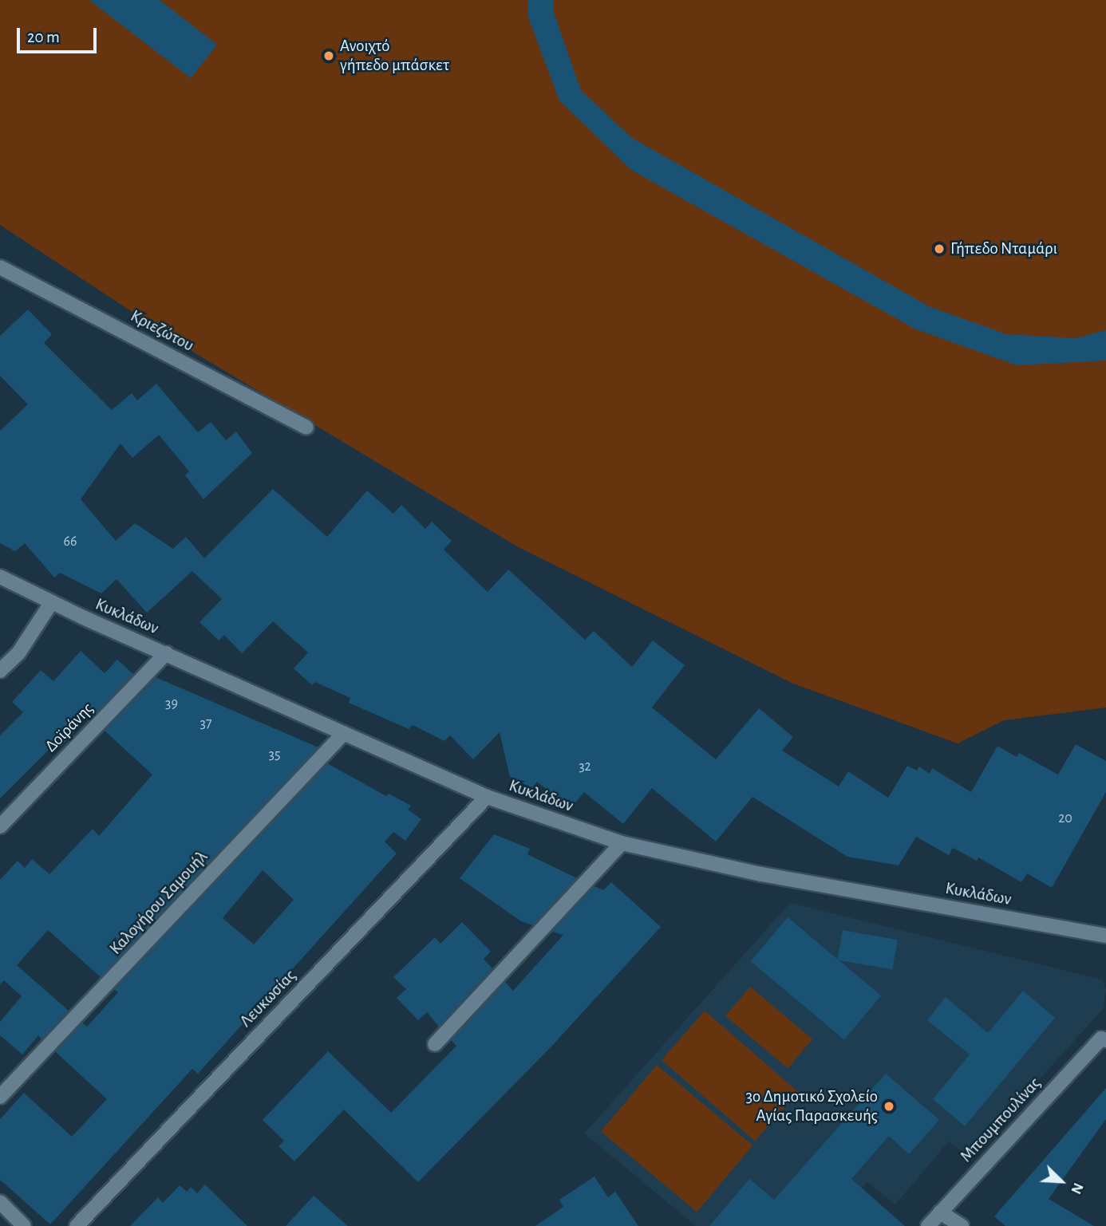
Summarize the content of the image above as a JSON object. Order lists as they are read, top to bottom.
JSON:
{
  "streets": {
    "street": [
      "Κριεζώτου",
      "Κυκλάδων",
      "Δοϊράνης",
      "Καλογήρου Σαμουήλ",
      "Λευκωσίας",
      "Μπουμπουλίνας"
    ]
  },
  "crossings": [
    ["Κυκλάδων", "Δοϊράνης"],
    ["Κυκλάδων", "Καλογήρου Σαμουήλ"],
    ["Κυκλάδων", "Λευκωσίας"]
  ],
  "places": ["Ανοιχτό γήπεδο μπάσκετ", "Γήπεδο Νταμάρι", "3ο Δημοτικό Σχολείο Αγίας Παρασκευής"],
  "house_numbers": [
    "66",
    "39",
    "37",
    "35",
    "32",
    "20"
  ],
  "scale_bar": "20 m",
  "north": "bottom right"
}
